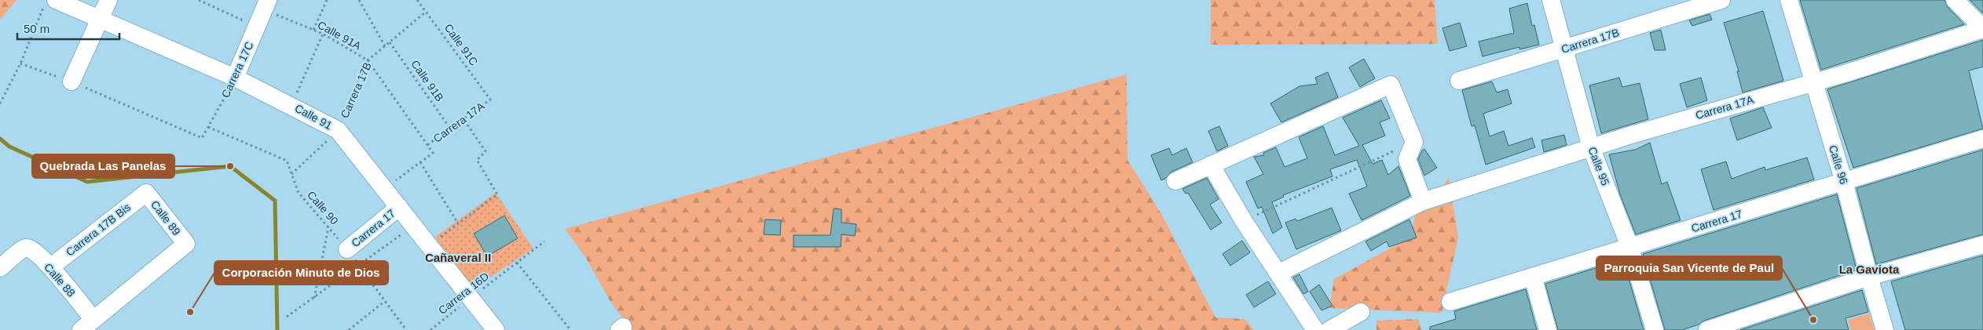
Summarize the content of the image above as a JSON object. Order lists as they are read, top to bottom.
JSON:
{
  "streets": {
    "street": [
      "Carrera 17B",
      "Carrera 17C",
      "Carrera 17A",
      "Calle 91",
      "Calle 96",
      "Calle 95",
      "Calle 89",
      "Carrera 17",
      "Carrera 17B Bis",
      "Calle 88"
    ],
    "path": [
      "Calle 91A",
      "Calle 91C",
      "Calle 91B",
      "Calle 90",
      "Carrera 16D"
    ]
  },
  "crossings": [
    ["Calle 91A", "Carrera 17B"],
    ["Calle 91A", "Carrera 17C"],
    ["Calle 91A", "Carrera 17A"],
    ["Carrera 17B", "Calle 91C"],
    ["Carrera 17B", "Calle 91B"],
    ["Carrera 17B", "Calle 91"],
    ["Carrera 17B", "Calle 95"],
    ["Carrera 17B", "Calle 90"],
    ["Calle 91C", "Carrera 17A"],
    ["Carrera 17C", "Calle 91"],
    ["Carrera 17C", "Calle 90"],
    ["Calle 91B", "Carrera 17A"],
    ["Carrera 17A", "Calle 91"],
    ["Carrera 17A", "Calle 96"],
    ["Carrera 17A", "Calle 95"],
    ["Calle 91", "Carrera 17"],
    ["Calle 91", "Carrera 16D"],
    ["Calle 96", "Carrera 17"],
    ["Calle 95", "Carrera 17"],
    ["Calle 90", "Carrera 17"],
    ["Calle 89", "Carrera 17B Bis"],
    ["Calle 89", "Calle 88"],
    ["Carrera 17B Bis", "Calle 88"]
  ],
  "districts": ["Cañaveral II", "La Gaviota"],
  "places": ["Quebrada Las Panelas", "Corporación Minuto de Dios", "Parroquia San Vicente de Paul"],
  "scale_bar": "50 m"
}
